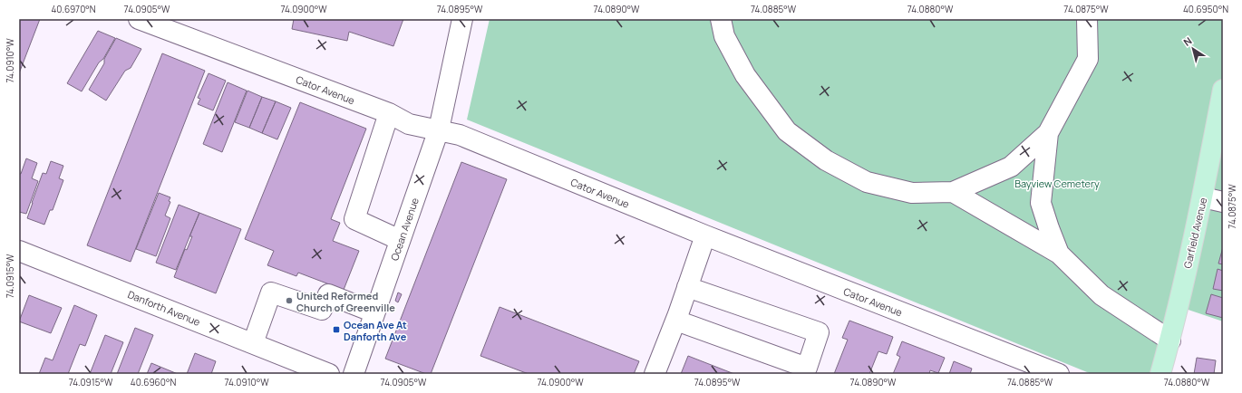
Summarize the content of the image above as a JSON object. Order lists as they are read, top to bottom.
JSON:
{
  "streets": {
    "main road": ["Garfield Avenue"],
    "street": ["Cator Avenue", "Ocean Avenue", "Danforth Avenue"]
  },
  "crossings": [
    ["Cator Avenue", "Ocean Avenue"]
  ],
  "parks": ["Bayview Cemetery"],
  "places": {
    "other": ["United Reformed Church of Greenville"],
    "transit": ["Ocean Ave At Danforth Ave"]
  },
  "north": "top left",
  "coordinates": [
    "40.6970°N",
    "74.0905°W",
    "74.0900°W",
    "74.0895°W",
    "74.0890°W",
    "74.0885°W",
    "74.0880°W",
    "74.0875°W",
    "40.6950°N",
    "74.0910°W",
    "74.0915°W",
    "40.6960°N"
  ]
}
